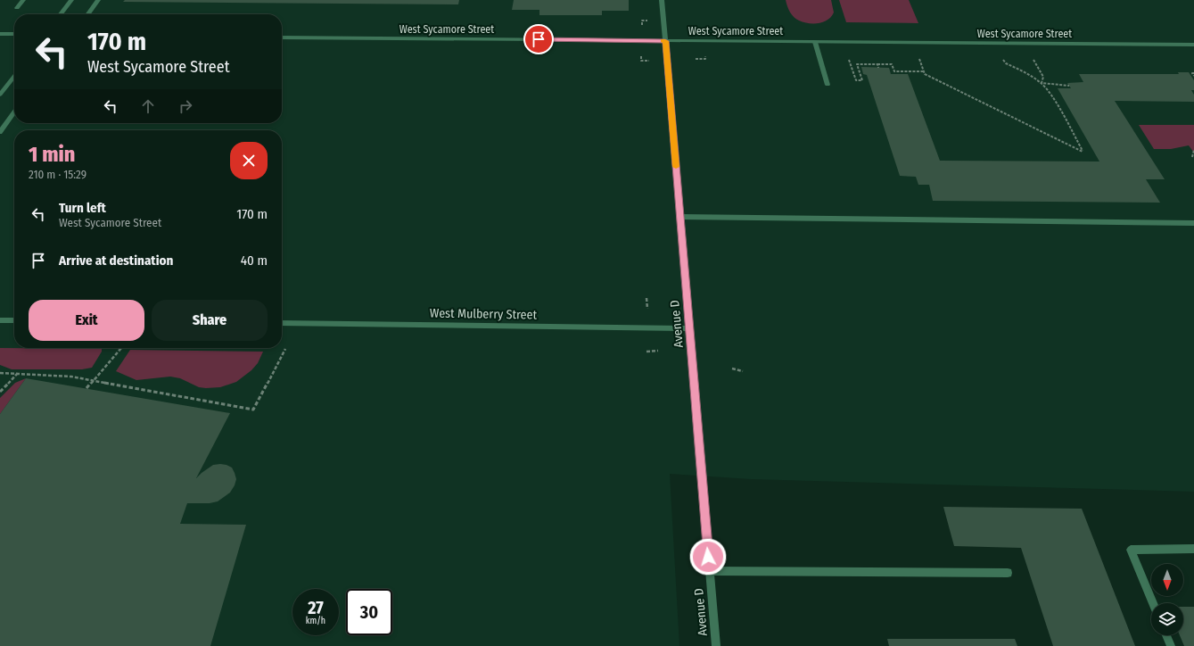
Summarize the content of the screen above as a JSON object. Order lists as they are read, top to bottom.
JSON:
{
  "streets": {
    "street": ["West Sycamore Street", "West Mulberry Street", "Avenue D"]
  },
  "crossings": [
    ["West Sycamore Street", "Avenue D"],
    ["West Mulberry Street", "Avenue D"]
  ],
  "north": "bottom",
  "page": {
    "turn": ["170 m", "West Sycamore Street"],
    "heading": ["1 min", "210 m · 15:29"],
    "list": [
      {
        "name": "Turn left",
        "note": "West Sycamore Street",
        "value": "170 m"
      },
      {
        "name": "Arrive at destination",
        "value": "40 m"
      }
    ],
    "buttons": ["Exit", "Share"],
    "speed": "27 km/h",
    "limit": "30"
  }
}
